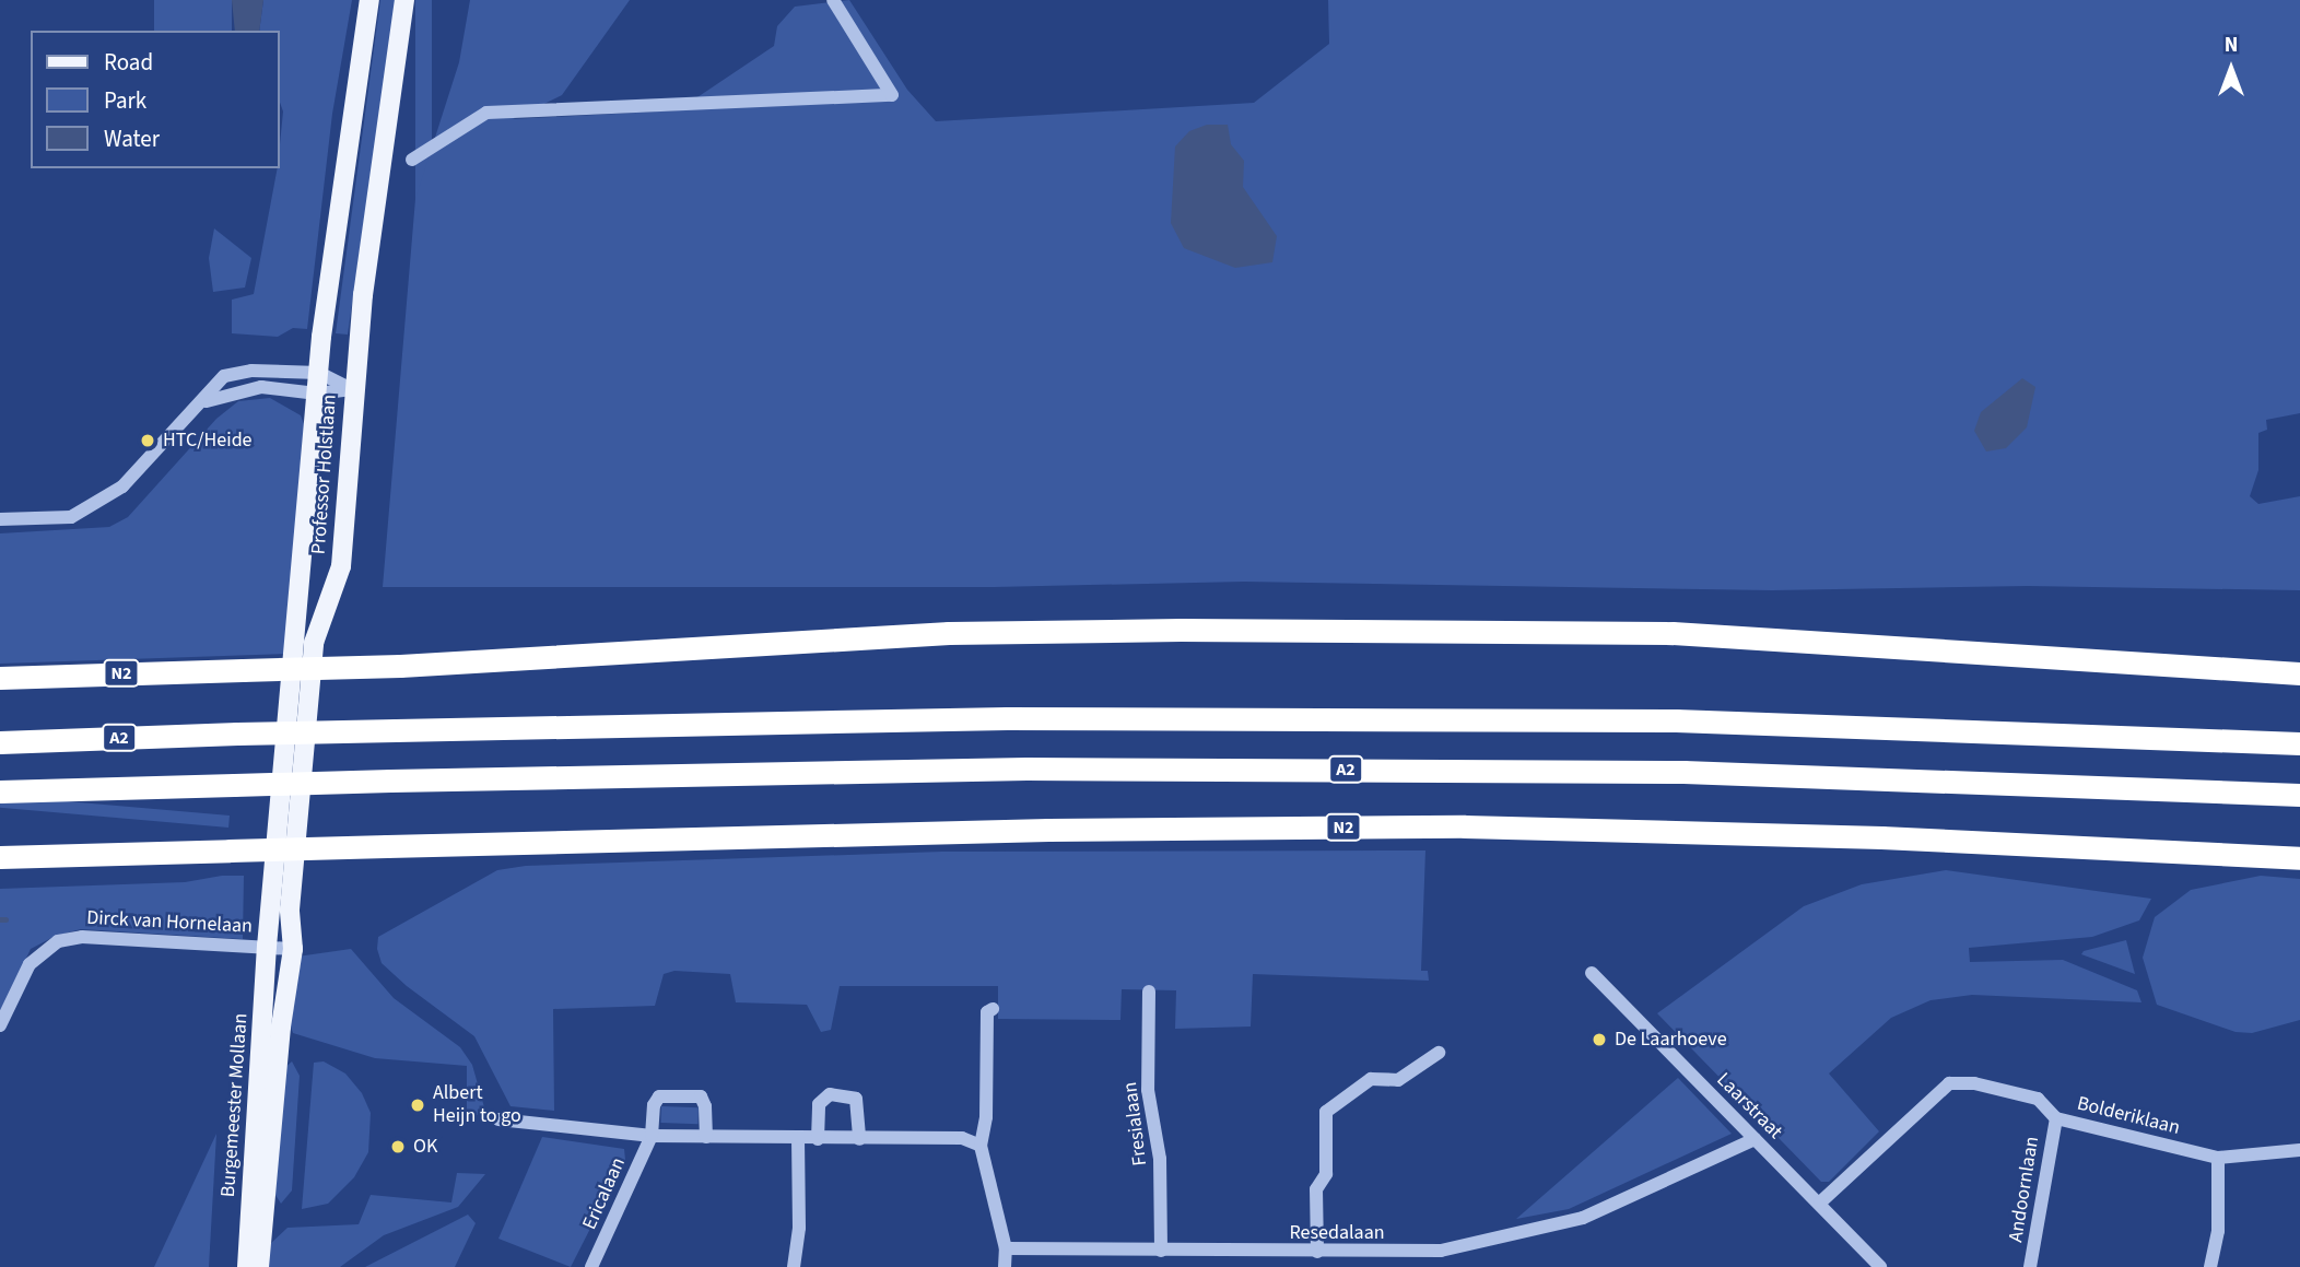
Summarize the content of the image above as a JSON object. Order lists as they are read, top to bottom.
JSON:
{
  "streets": {
    "highway": ["N2", "A2"],
    "main road": ["Professor Holstlaan", "Burgemeester Mollaan"],
    "street": [
      "Dirck van Hornelaan",
      "Laarstraat",
      "Bolderiklaan",
      "Fresialaan",
      "Andoornlaan",
      "Ericalaan",
      "Resedalaan"
    ]
  },
  "crossings": [
    ["Professor Holstlaan", "Dirck van Hornelaan"],
    ["Professor Holstlaan", "Burgemeester Mollaan"],
    ["Dirck van Hornelaan", "Burgemeester Mollaan"],
    ["Laarstraat", "Bolderiklaan"],
    ["Laarstraat", "Resedalaan"],
    ["Bolderiklaan", "Andoornlaan"],
    ["Fresialaan", "Resedalaan"]
  ],
  "places": [
    "HTC/Heide",
    "De Laarhoeve",
    "Albert Heijn to go",
    "OK"
  ],
  "legend": ["Road", "Park", "Water"],
  "north": "top"
}
